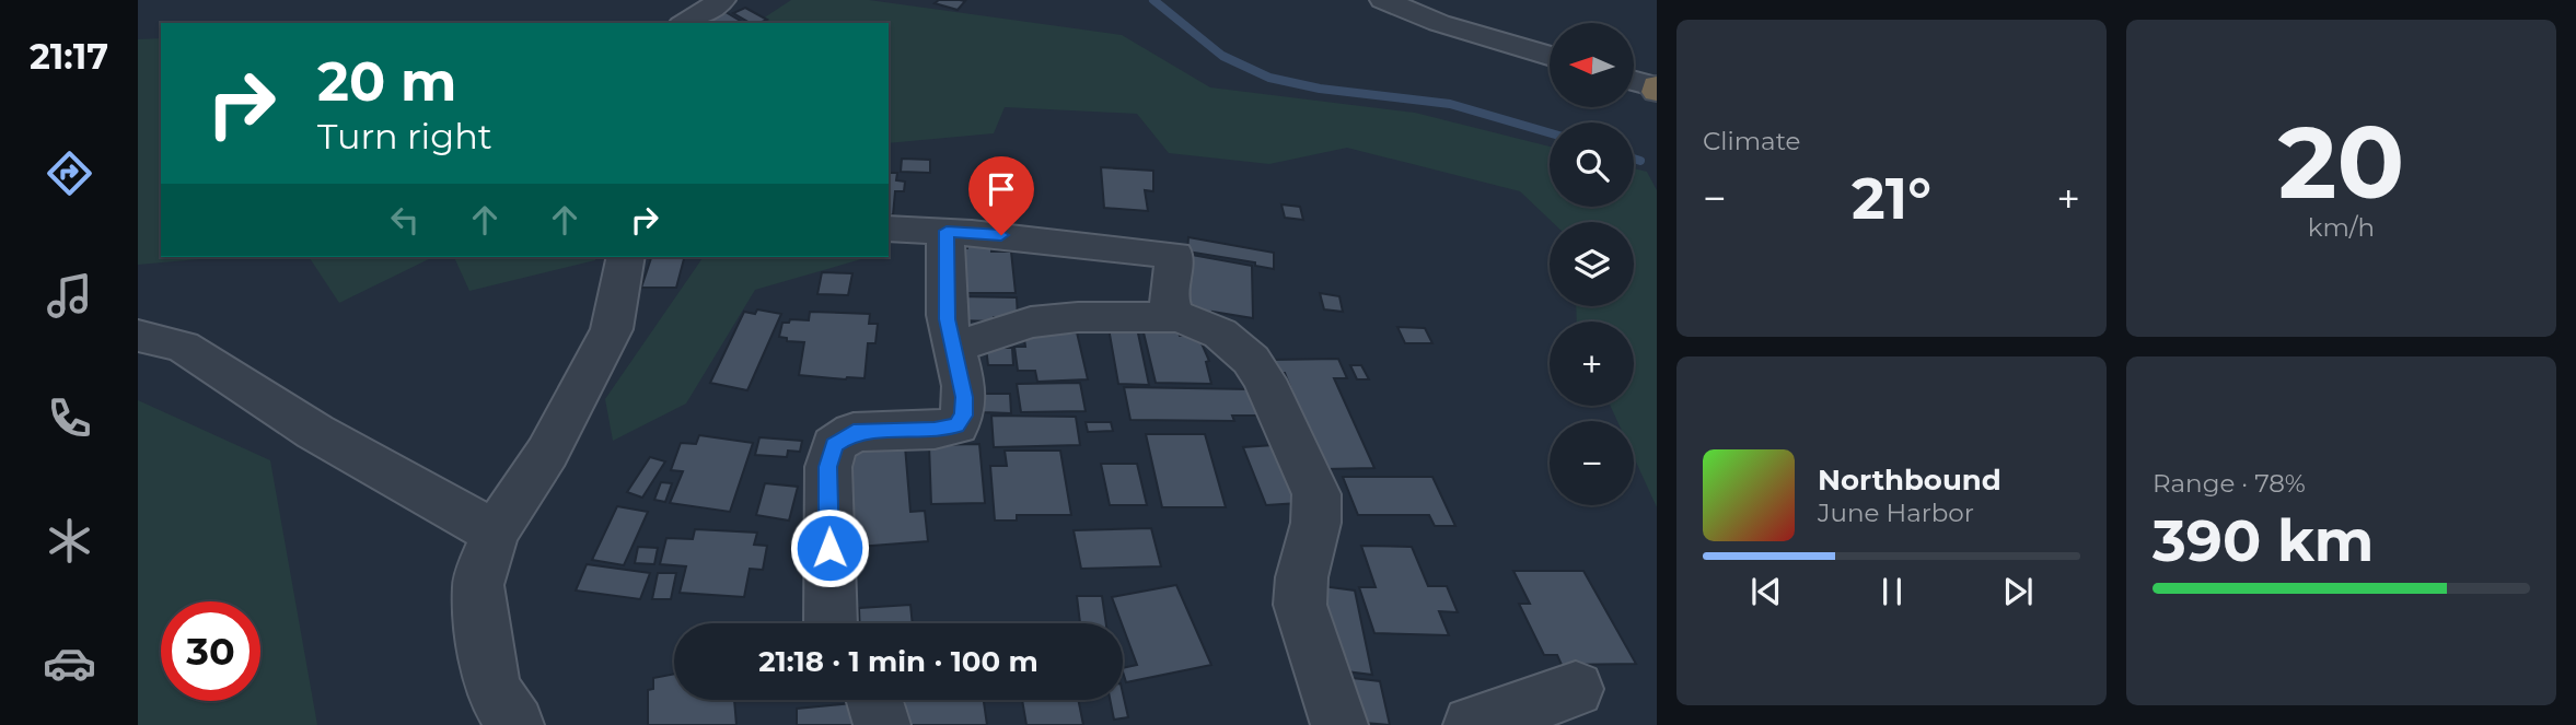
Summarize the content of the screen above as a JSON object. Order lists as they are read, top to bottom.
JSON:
{
  "north": "left",
  "page": {
    "tabs": "21:17",
    "tile": [
      "Climate",
      ["20", "km/h"],
      ["Range · 78%", "390 km"]
    ],
    "map_buttons": ["+", "−"],
    "turn": ["20 m", "Turn right"],
    "heat": ["−", "21°", "+"],
    "song": ["Northbound", "June Harbor"],
    "limit": "30",
    "trip": "21:18 · 1 min · 100 m"
  }
}
